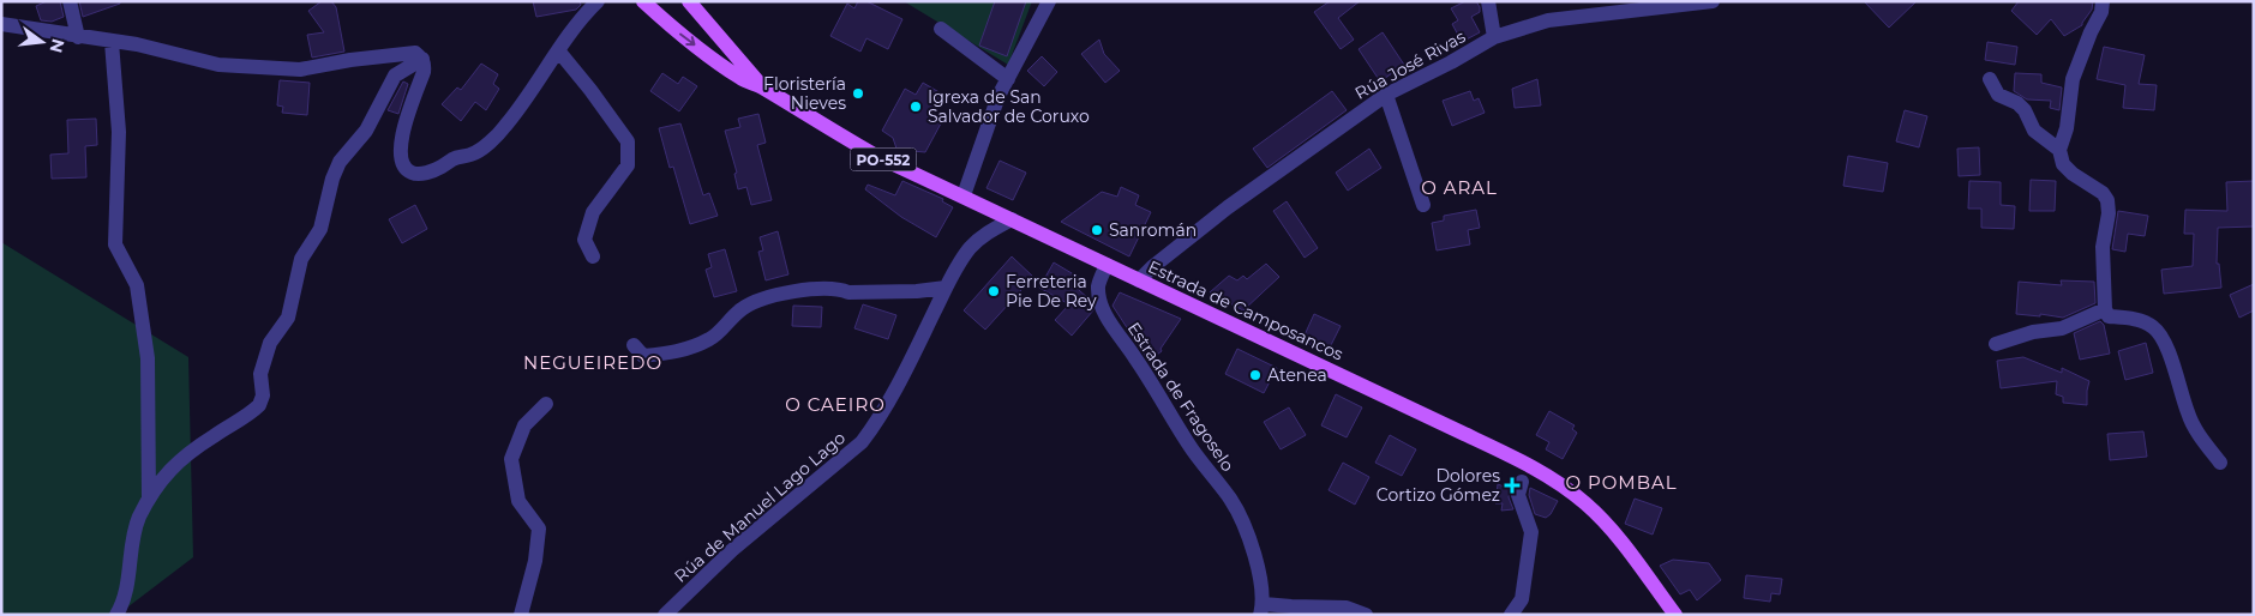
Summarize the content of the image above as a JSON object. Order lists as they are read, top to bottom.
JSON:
{
  "streets": {
    "main road": ["PO-552", "Estrada de Camposancos"],
    "street": ["Rúa José Rivas", "Estrada de Fragoselo", "Rúa de Manuel Lago Lago"]
  },
  "crossings": [
    ["Rúa José Rivas", "Estrada de Camposancos"],
    ["Estrada de Camposancos", "Estrada de Fragoselo"],
    ["Estrada de Camposancos", "Rúa de Manuel Lago Lago"]
  ],
  "districts": [
    "O ARAL",
    "NEGUEIREDO",
    "O CAEIRO",
    "O POMBAL"
  ],
  "places": {
    "other": [
      "Floristería Nieves",
      "Igrexa de San Salvador de Coruxo",
      "Sanromán",
      "Ferreteria Pie De Rey",
      "Atenea"
    ],
    "health": ["Dolores Cortizo Gómez"]
  },
  "north": "right"
}
